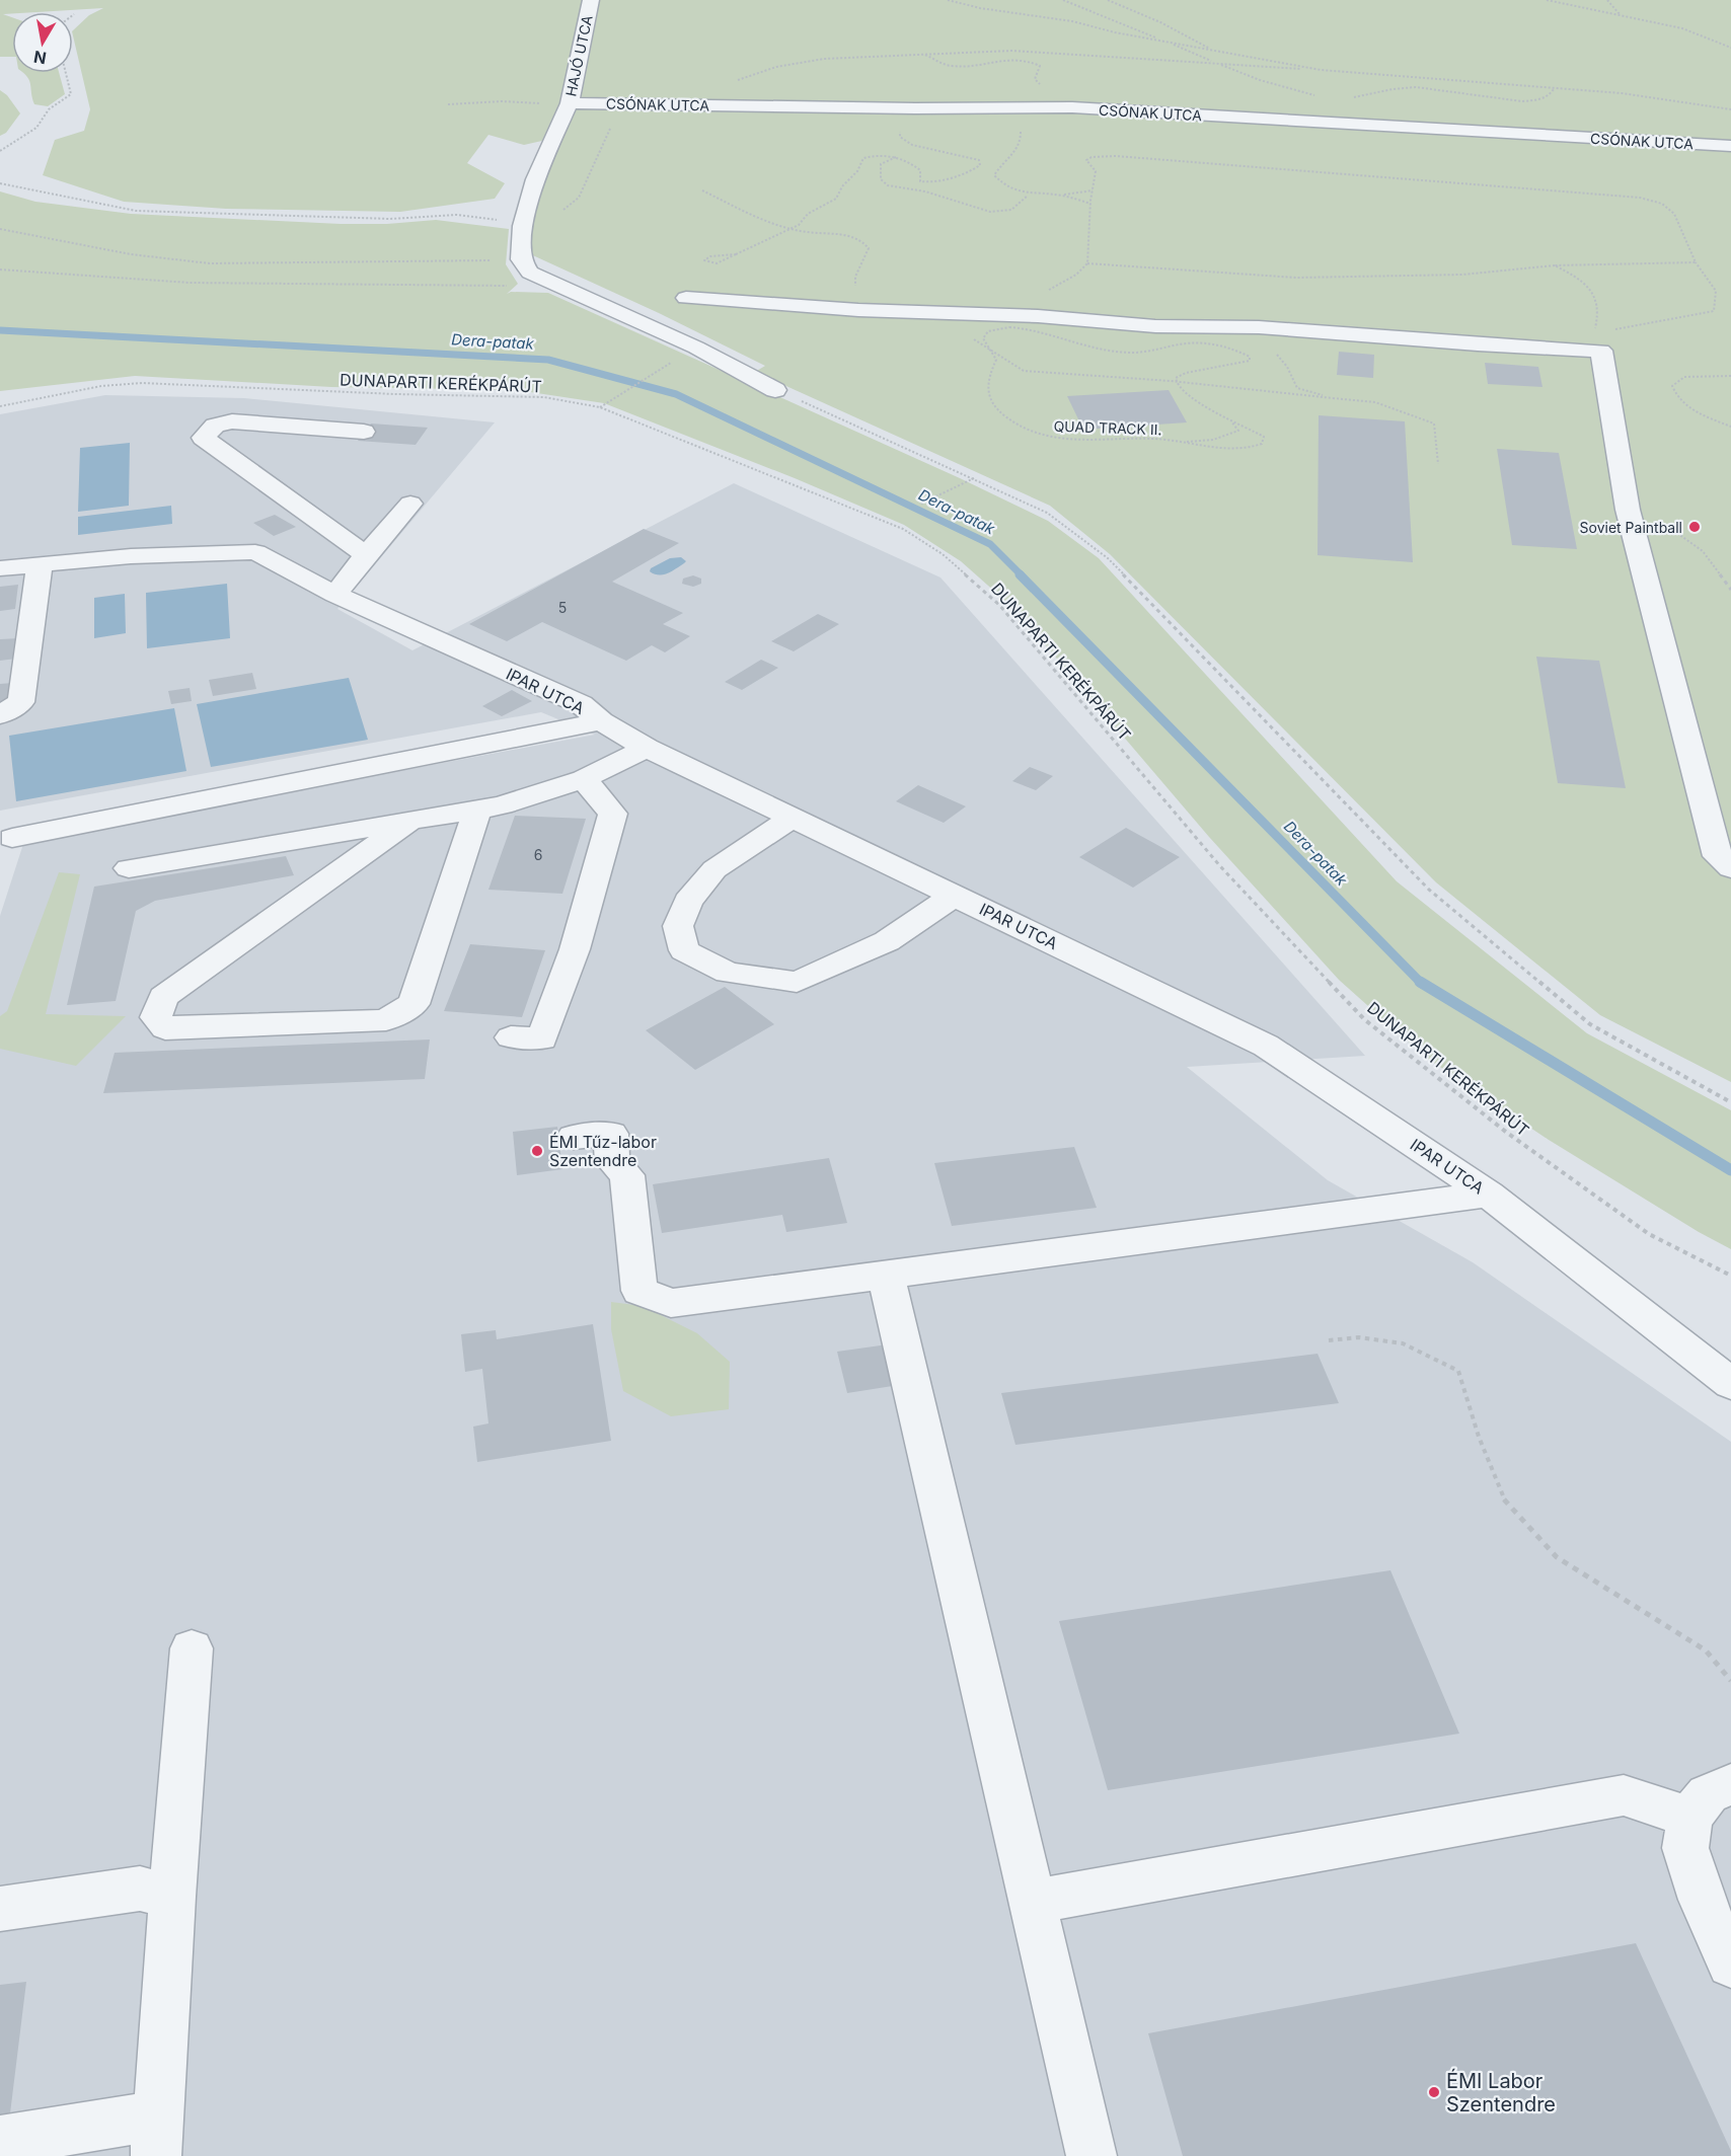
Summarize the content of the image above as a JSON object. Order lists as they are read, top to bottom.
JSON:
{
  "streets": {
    "street": ["HAJÓ UTCA", "CSÓNAK UTCA", "IPAR UTCA"],
    "path": ["DUNAPARTI KERÉKPÁRÚT", "QUAD TRACK II."]
  },
  "crossings": [
    ["HAJÓ UTCA", "CSÓNAK UTCA"]
  ],
  "water": ["Dera-patak"],
  "places": ["Soviet Paintball", "ÉMI Tűz-labor Szentendre", "ÉMI Labor Szentendre"],
  "house_numbers": ["5", "6"],
  "north": "bottom"
}
